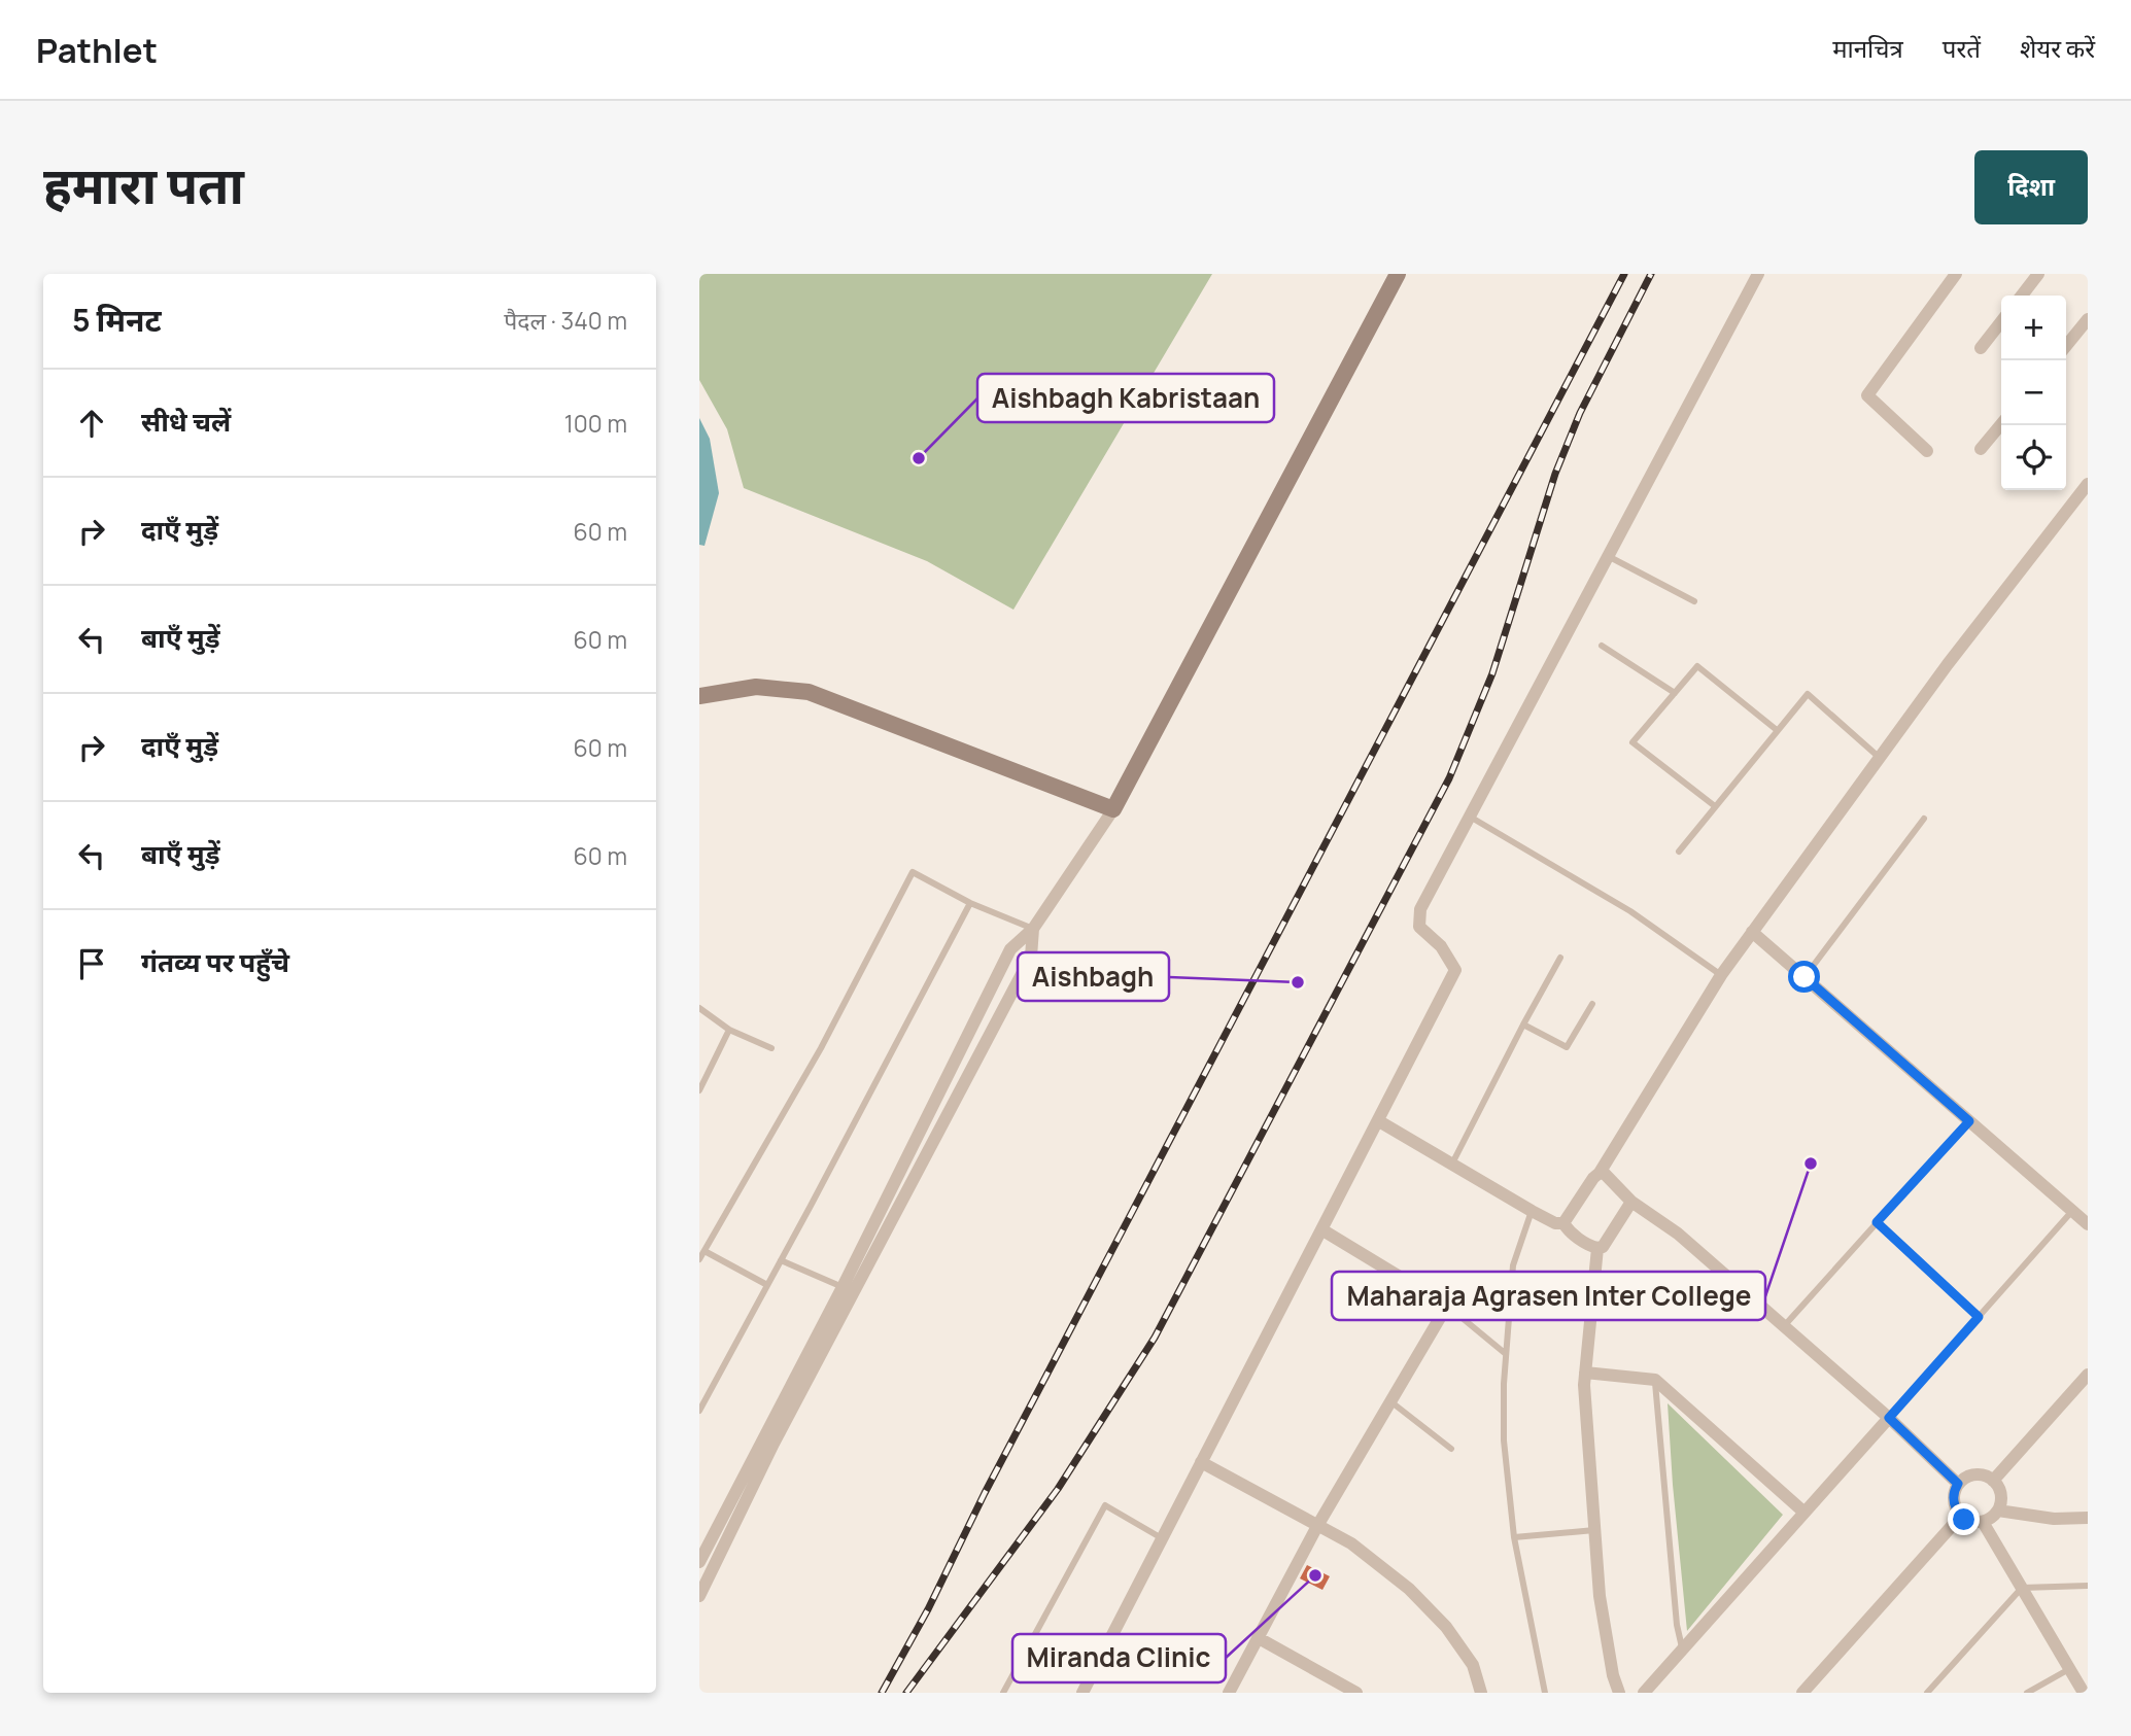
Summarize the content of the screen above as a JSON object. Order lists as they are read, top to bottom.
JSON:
{
  "places": [
    "Aishbagh Kabristaan",
    "Aishbagh",
    "Maharaja Agrasen Inter College",
    "Miranda Clinic"
  ],
  "page": {
    "header": "Pathlet",
    "nav": ["मानचित्र", "परतें", "शेयर करें"],
    "title": "हमारा पता",
    "buttons": "दिशा",
    "heading": ["5 मिनट", "पैदल · 340 m"],
    "map_buttons": ["+", "−"],
    "list": [
      ["सीधे चलें", "100 m"],
      ["दाएँ मुड़ें", "60 m"],
      ["बाएँ मुड़ें", "60 m"],
      ["दाएँ मुड़ें", "60 m"],
      ["बाएँ मुड़ें", "60 m"],
      "गंतव्य पर पहुँचे"
    ]
  }
}
